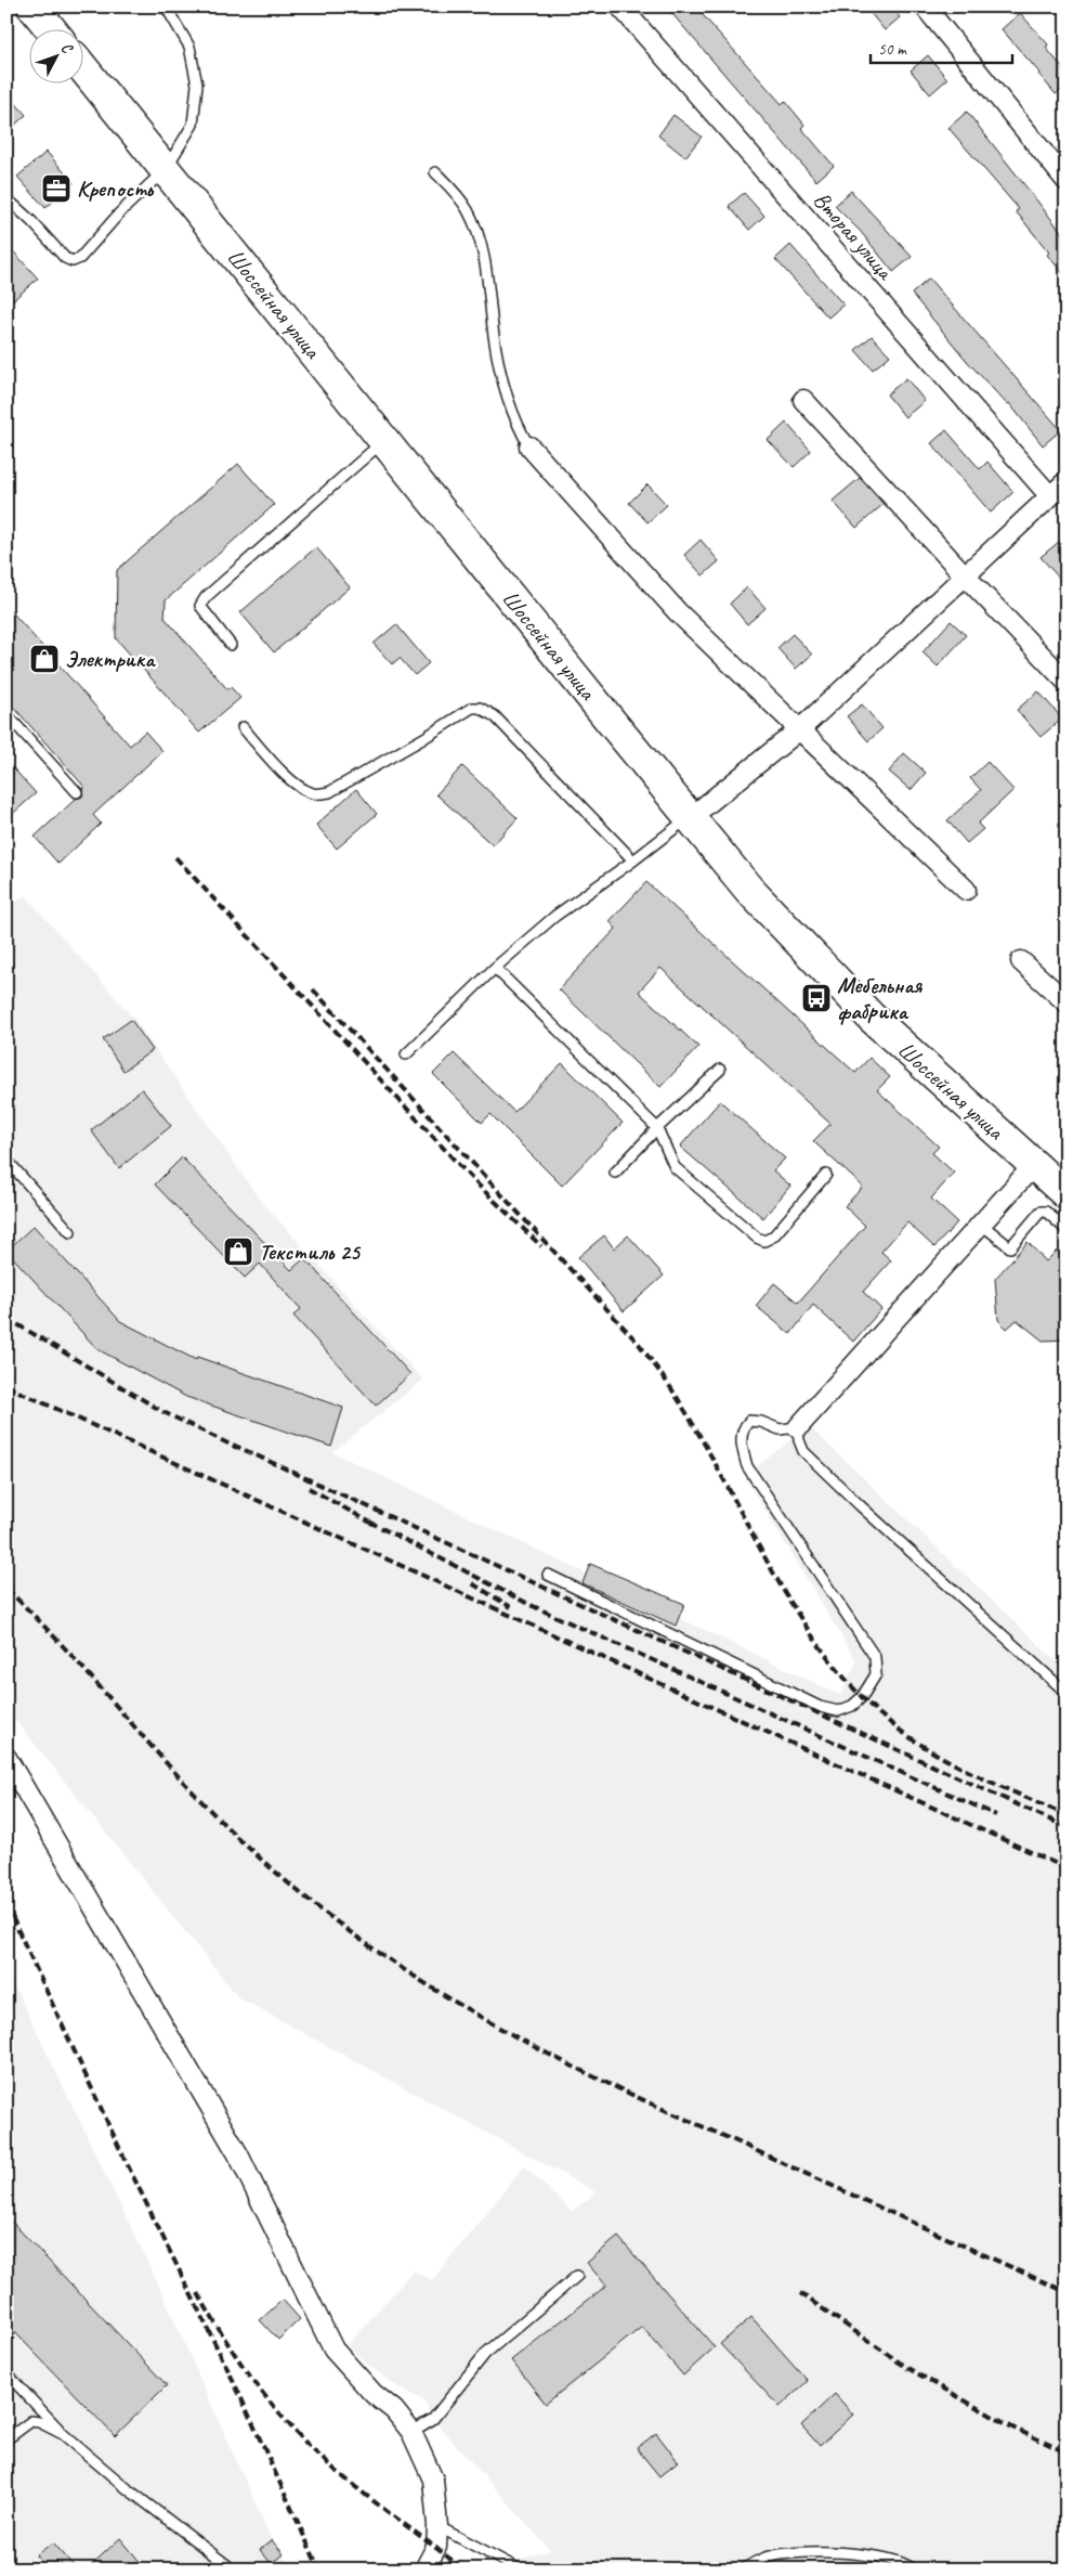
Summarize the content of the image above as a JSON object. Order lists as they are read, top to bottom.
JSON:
{
  "streets": {
    "main road": ["Шоссейная улица"],
    "street": ["Вторая улица"]
  },
  "places": {
    "office": ["Крепость"],
    "shop": ["Электрика", "Текстиль 25"],
    "bus stop": ["Мебельная фабрика"]
  },
  "scale_bar": "50 m",
  "north": "top right"
}
